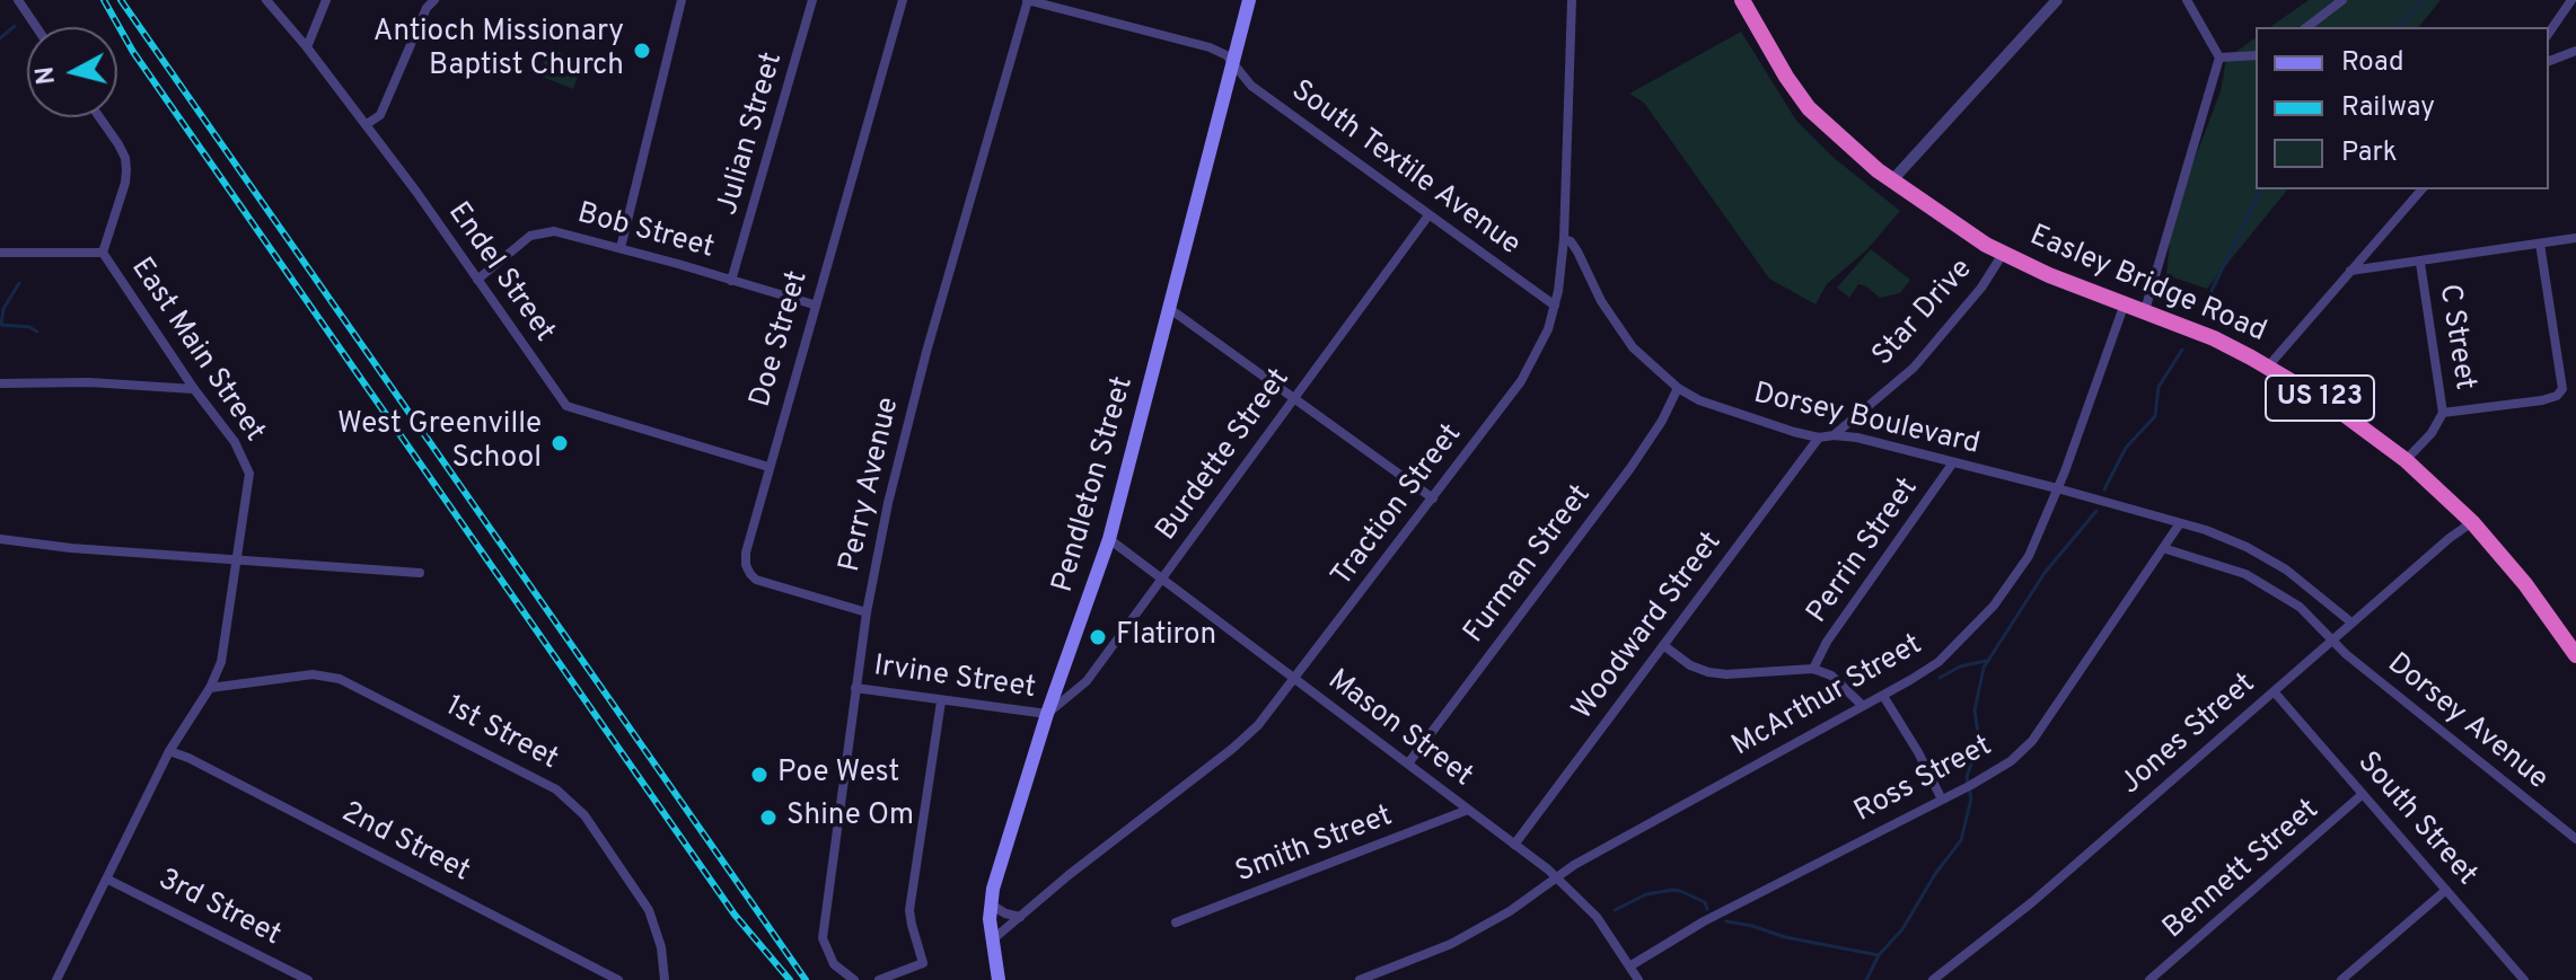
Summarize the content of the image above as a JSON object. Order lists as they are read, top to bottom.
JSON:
{
  "streets": {
    "highway": ["Easley Bridge Road", "US 123"],
    "main road": ["Pendleton Street"],
    "street": [
      "Julian Street",
      "South Textile Avenue",
      "Bob Street",
      "Endel Street",
      "Star Drive",
      "C Street",
      "Doe Street",
      "East Main Street",
      "Dorsey Boulevard",
      "Burdette Street",
      "Perry Avenue",
      "Traction Street",
      "Perrin Street",
      "Furman Street",
      "Woodward Street",
      "Irvine Street",
      "McArthur Street",
      "Dorsey Avenue",
      "Mason Street",
      "1st Street",
      "Jones Street",
      "Ross Street",
      "South Street",
      "2nd Street",
      "Smith Street",
      "Bennett Street",
      "3rd Street"
    ]
  },
  "crossings": [
    ["Julian Street", "Bob Street"],
    ["South Textile Avenue", "Burdette Street"],
    ["South Textile Avenue", "Pendleton Street"],
    ["South Textile Avenue", "Traction Street"],
    ["Bob Street", "Endel Street"],
    ["Bob Street", "Doe Street"],
    ["Endel Street", "Doe Street"],
    ["Easley Bridge Road", "Star Drive"],
    ["Easley Bridge Road", "C Street"],
    ["Easley Bridge Road", "McArthur Street"],
    ["Easley Bridge Road", "Jones Street"],
    ["Star Drive", "Dorsey Boulevard"],
    ["Doe Street", "Perry Avenue"],
    ["East Main Street", "1st Street"],
    ["East Main Street", "2nd Street"],
    ["East Main Street", "3rd Street"],
    ["Dorsey Boulevard", "Traction Street"],
    ["Dorsey Boulevard", "Perrin Street"],
    ["Dorsey Boulevard", "Furman Street"],
    ["Dorsey Boulevard", "Woodward Street"],
    ["Dorsey Boulevard", "McArthur Street"],
    ["Dorsey Boulevard", "Jones Street"],
    ["Burdette Street", "Pendleton Street"],
    ["Burdette Street", "Irvine Street"],
    ["Burdette Street", "Mason Street"],
    ["Perry Avenue", "Irvine Street"],
    ["Pendleton Street", "Traction Street"],
    ["Pendleton Street", "Irvine Street"],
    ["Pendleton Street", "Mason Street"],
    ["Traction Street", "Mason Street"],
    ["Furman Street", "Mason Street"],
    ["Woodward Street", "Mason Street"],
    ["McArthur Street", "Mason Street"],
    ["Dorsey Avenue", "Jones Street"],
    ["Mason Street", "Ross Street"],
    ["Mason Street", "Smith Street"],
    ["Jones Street", "South Street"],
    ["South Street", "Bennett Street"]
  ],
  "places": [
    "Antioch Missionary Baptist Church",
    "West Greenville School",
    "Flatiron",
    "Poe West",
    "Shine Om"
  ],
  "legend": ["Road", "Railway", "Park"],
  "north": "left"
}
